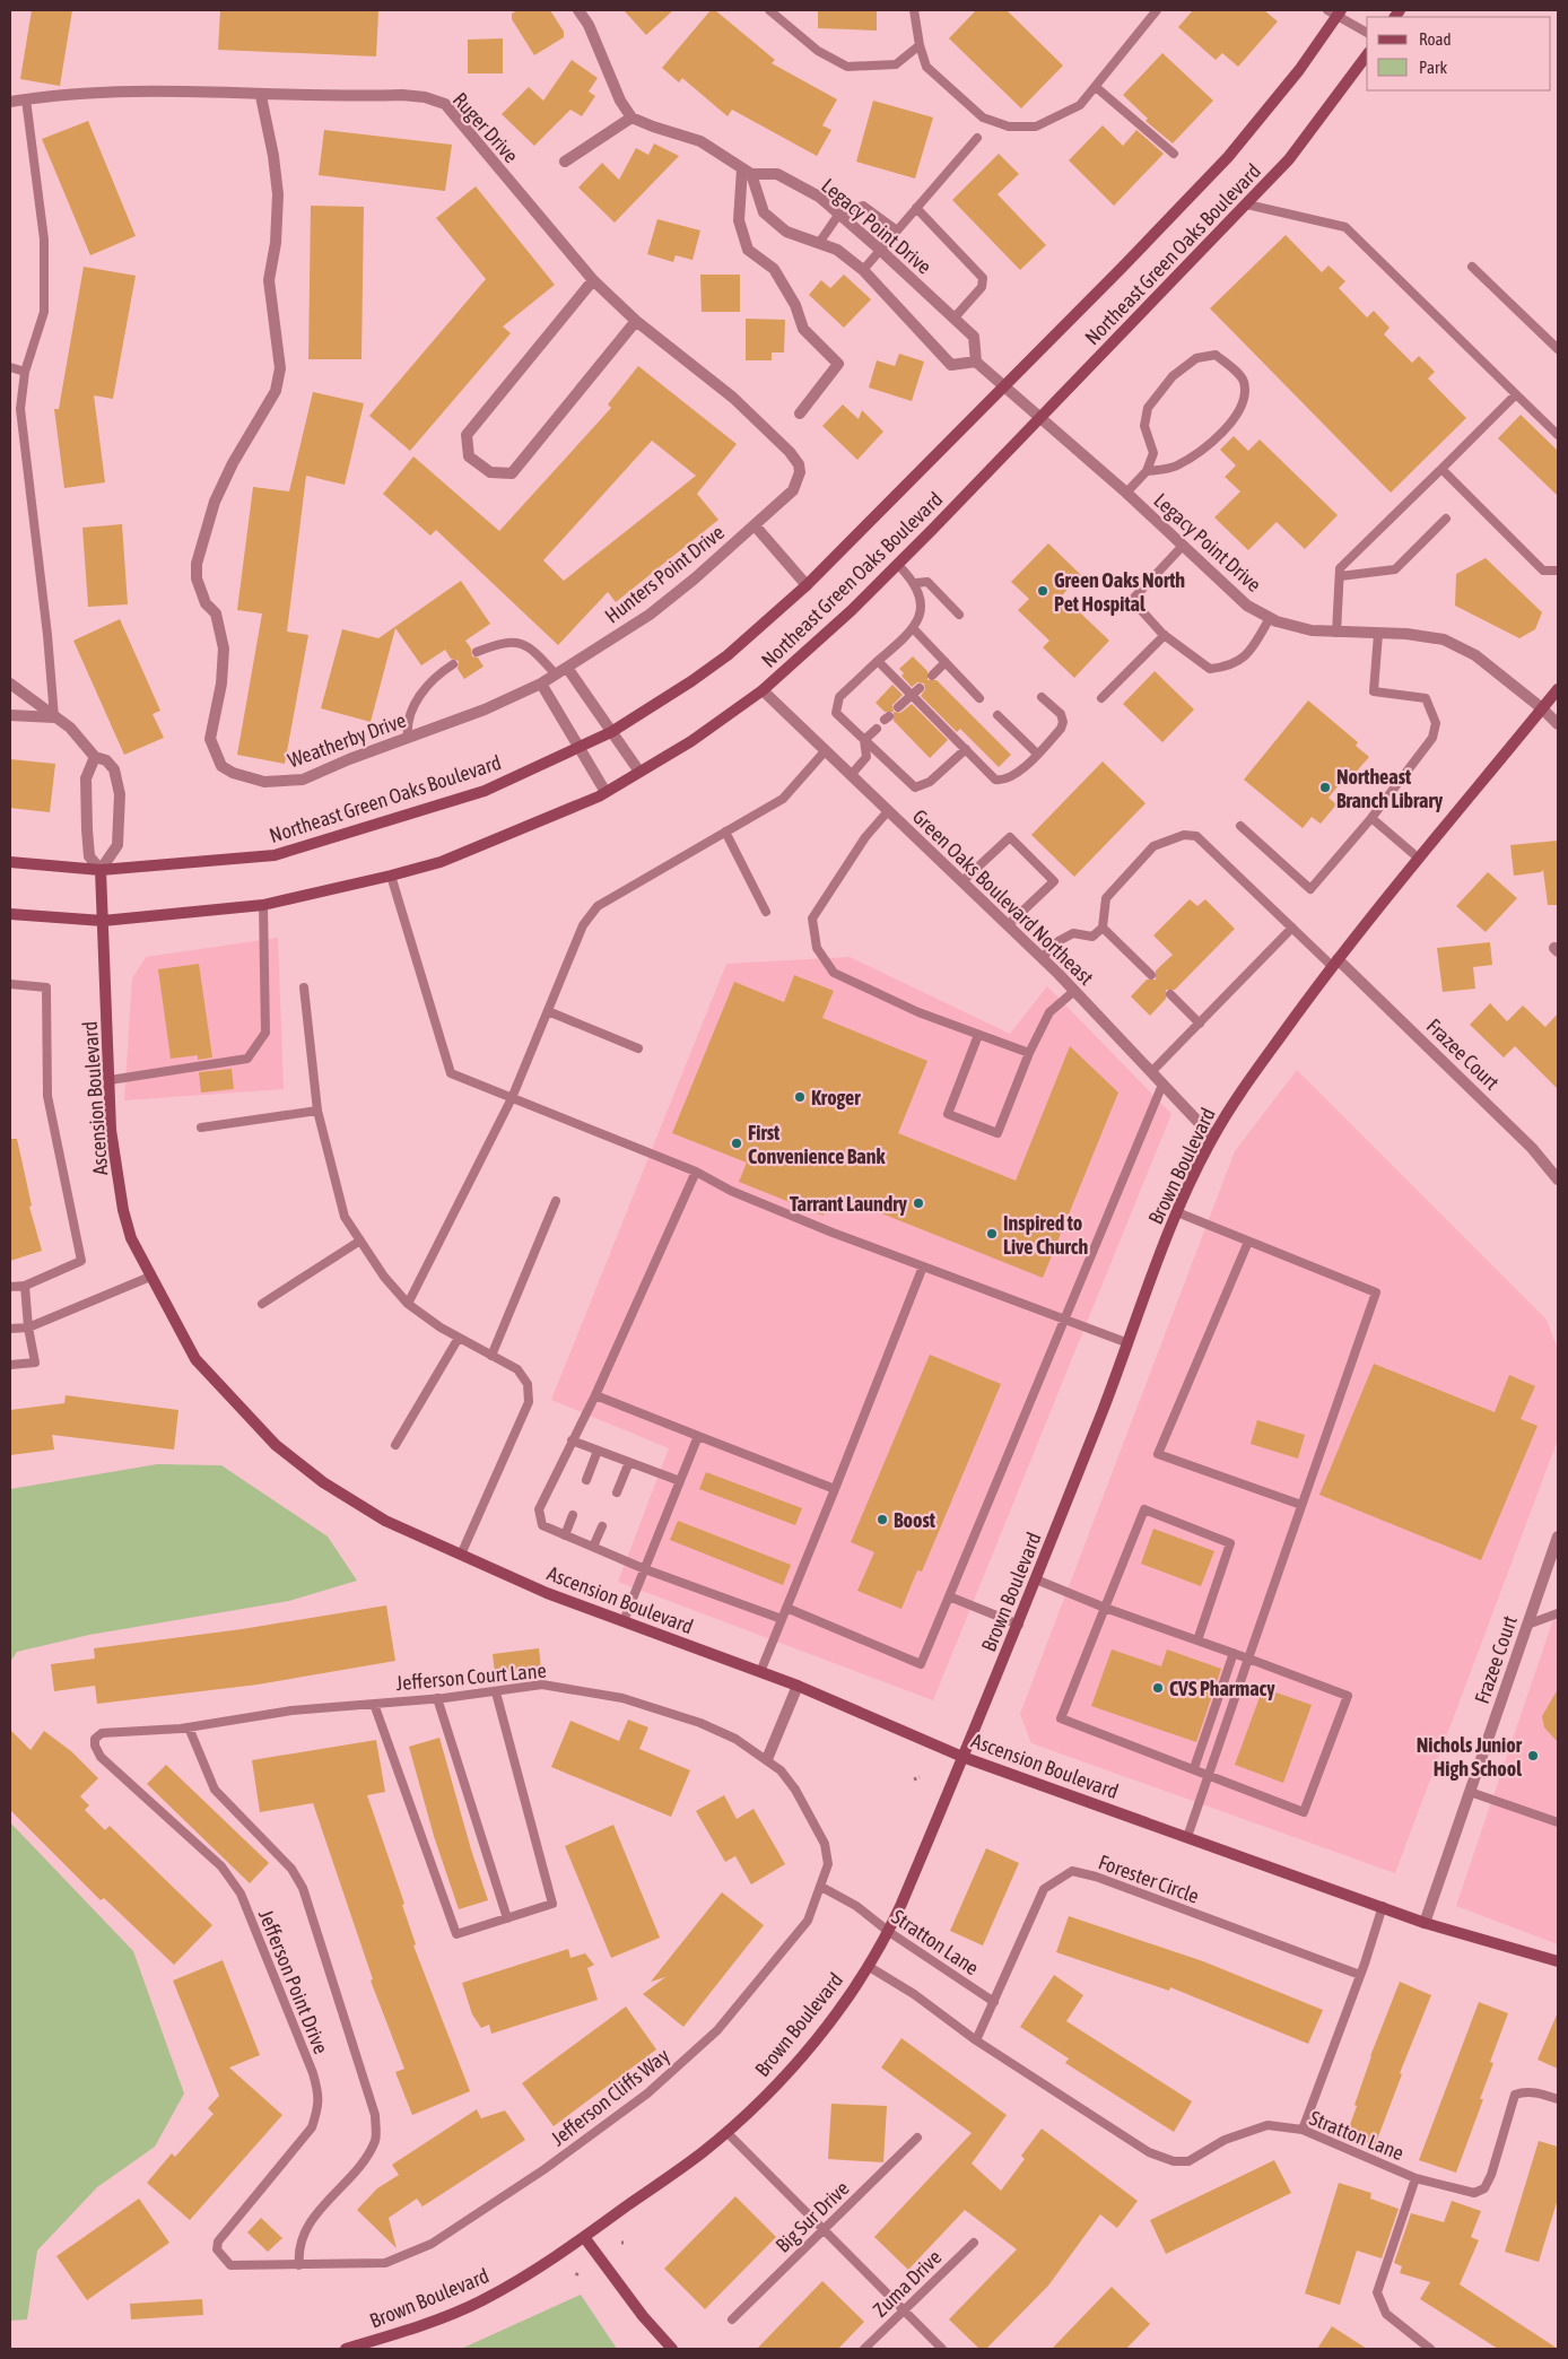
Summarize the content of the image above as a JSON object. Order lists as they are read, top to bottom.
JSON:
{
  "streets": {
    "street": [
      "Ruger Drive",
      "Legacy Point Drive",
      "Northeast Green Oaks Boulevard",
      "Hunters Point Drive",
      "Weatherby Drive",
      "Green Oaks Boulevard Northeast",
      "Frazee Court",
      "Ascension Boulevard",
      "Brown Boulevard"
    ],
    "lane": [
      "Jefferson Court Lane",
      "Forester Circle",
      "Stratton Lane",
      "Jefferson Point Drive",
      "Jefferson Cliffs Way",
      "Big Sur Drive",
      "Zuma Drive"
    ]
  },
  "crossings": [
    ["Ruger Drive", "Hunters Point Drive"],
    ["Ruger Drive", "Weatherby Drive"],
    ["Legacy Point Drive", "Northeast Green Oaks Boulevard"],
    ["Legacy Point Drive", "Brown Boulevard"],
    ["Northeast Green Oaks Boulevard", "Hunters Point Drive"],
    ["Northeast Green Oaks Boulevard", "Green Oaks Boulevard Northeast"],
    ["Northeast Green Oaks Boulevard", "Ascension Boulevard"],
    ["Hunters Point Drive", "Weatherby Drive"],
    ["Green Oaks Boulevard Northeast", "Brown Boulevard"],
    ["Frazee Court", "Ascension Boulevard"],
    ["Frazee Court", "Brown Boulevard"],
    ["Ascension Boulevard", "Brown Boulevard"],
    ["Brown Boulevard", "Stratton Lane"],
    ["Jefferson Court Lane", "Jefferson Point Drive"],
    ["Jefferson Court Lane", "Jefferson Cliffs Way"],
    ["Forester Circle", "Stratton Lane"],
    ["Stratton Lane", "Jefferson Cliffs Way"],
    ["Jefferson Point Drive", "Jefferson Cliffs Way"]
  ],
  "places": [
    "Green Oaks North Pet Hospital",
    "Northeast Branch Library",
    "Kroger",
    "First Convenience Bank",
    "Tarrant Laundry",
    "Inspired to Live Church",
    "Boost",
    "CVS Pharmacy",
    "Nichols Junior High School"
  ],
  "legend": ["Road", "Park"]
}
